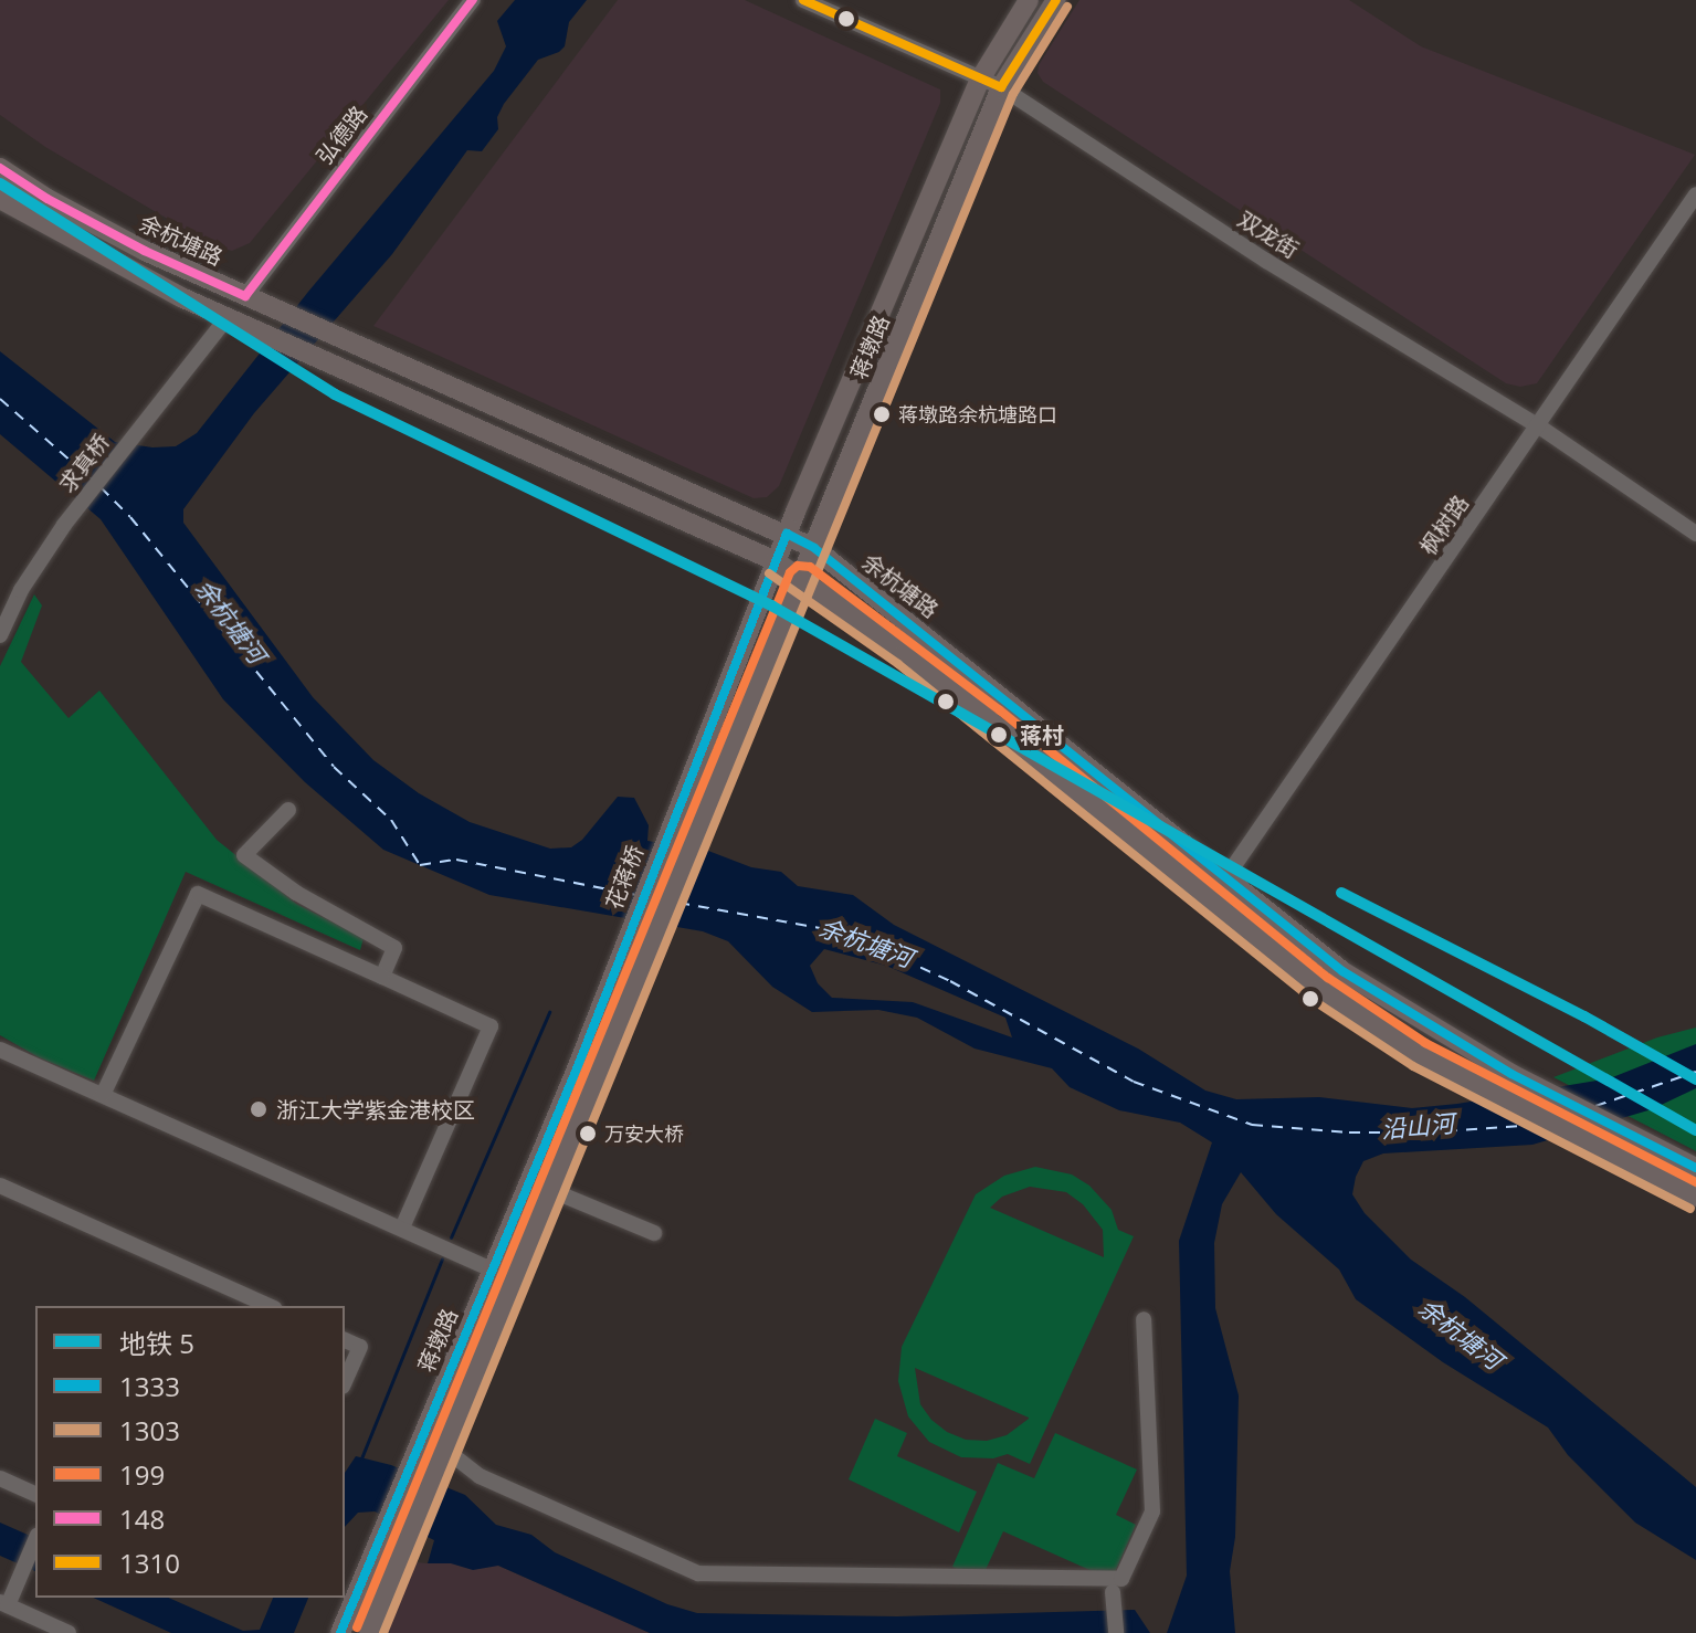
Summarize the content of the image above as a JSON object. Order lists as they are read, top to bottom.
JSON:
{
  "streets": {
    "main road": ["余杭塘路", "蒋墩路", "花蒋桥"],
    "street": [
      "弘德路",
      "双龙街",
      "求真桥",
      "枫树路"
    ]
  },
  "crossings": [
    ["弘德路", "余杭塘路"],
    ["双龙街", "蒋墩路"],
    ["双龙街", "枫树路"],
    ["余杭塘路", "蒋墩路"],
    ["余杭塘路", "枫树路"],
    ["蒋墩路", "花蒋桥"]
  ],
  "water": ["余杭塘河", "沿山河"],
  "places": [
    "蒋墩路余杭塘路口",
    "蒋村",
    "浙江大学紫金港校区",
    "万安大桥"
  ],
  "lines": [
    "transit line 148",
    "transit line 1310",
    "transit line 1303",
    "metro line 5",
    "transit line 1333",
    "transit line 199"
  ],
  "legend": [
    "地铁 5",
    "1333",
    "1303",
    "199",
    "148",
    "1310"
  ]
}
